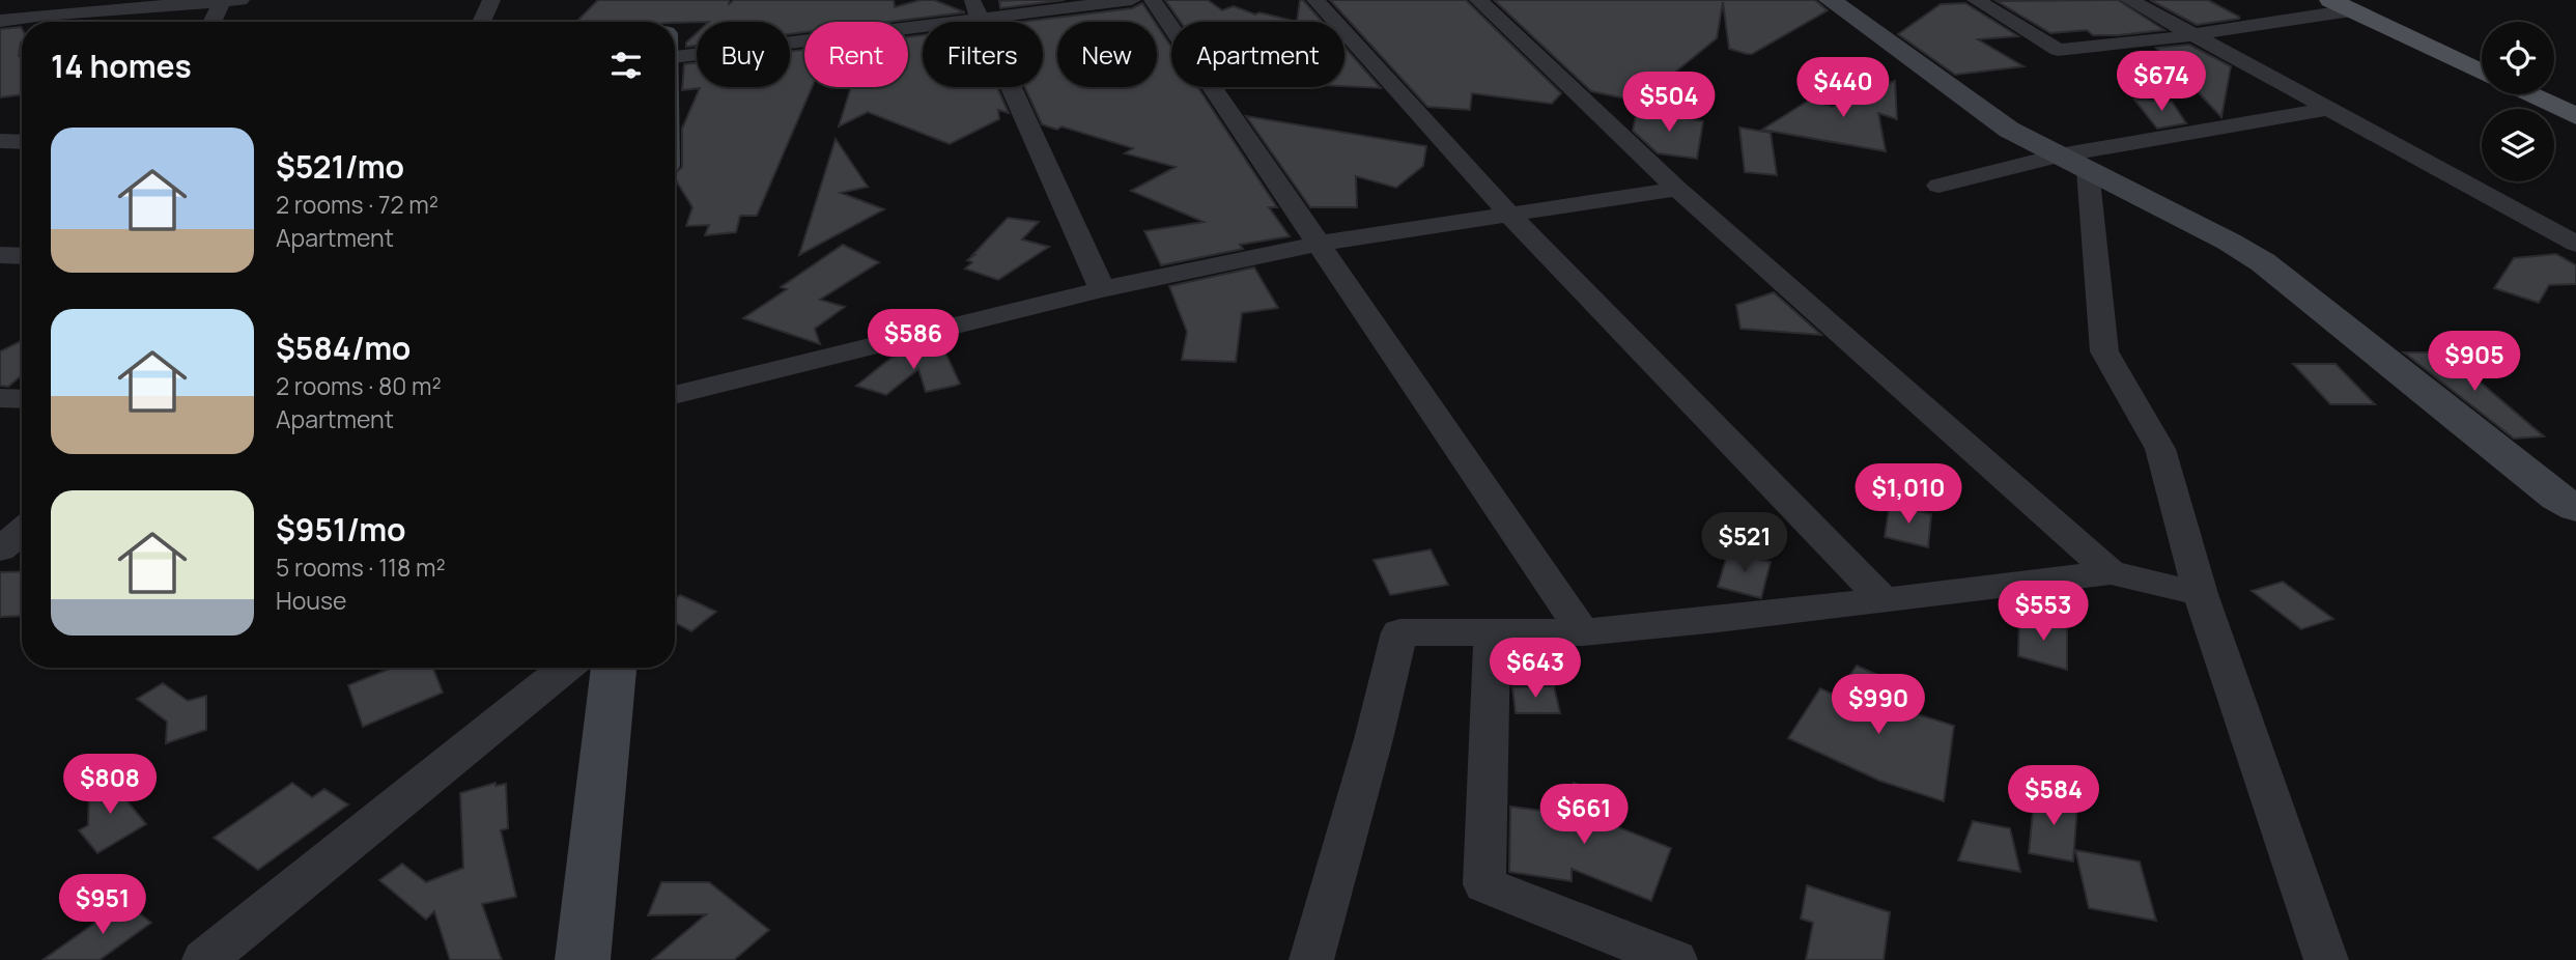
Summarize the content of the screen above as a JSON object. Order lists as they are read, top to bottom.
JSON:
{
  "page": {
    "chip": [
      "Buy",
      "Rent",
      "Filters",
      "New",
      "Apartment"
    ],
    "heading": "14 homes",
    "price": [
      "$674",
      "$440",
      "$504",
      "$586",
      "$905",
      "$1,010",
      "$521",
      "$553",
      "$643",
      "$990",
      "$808",
      "$584",
      "$661",
      "$951"
    ],
    "list": [
      {
        "name": "$521/mo",
        "note": "2 rooms · 72 m² · Apartment"
      },
      {
        "name": "$584/mo",
        "note": "2 rooms · 80 m² · Apartment"
      },
      {
        "name": "$951/mo",
        "note": "5 rooms · 118 m² · House"
      }
    ]
  }
}
